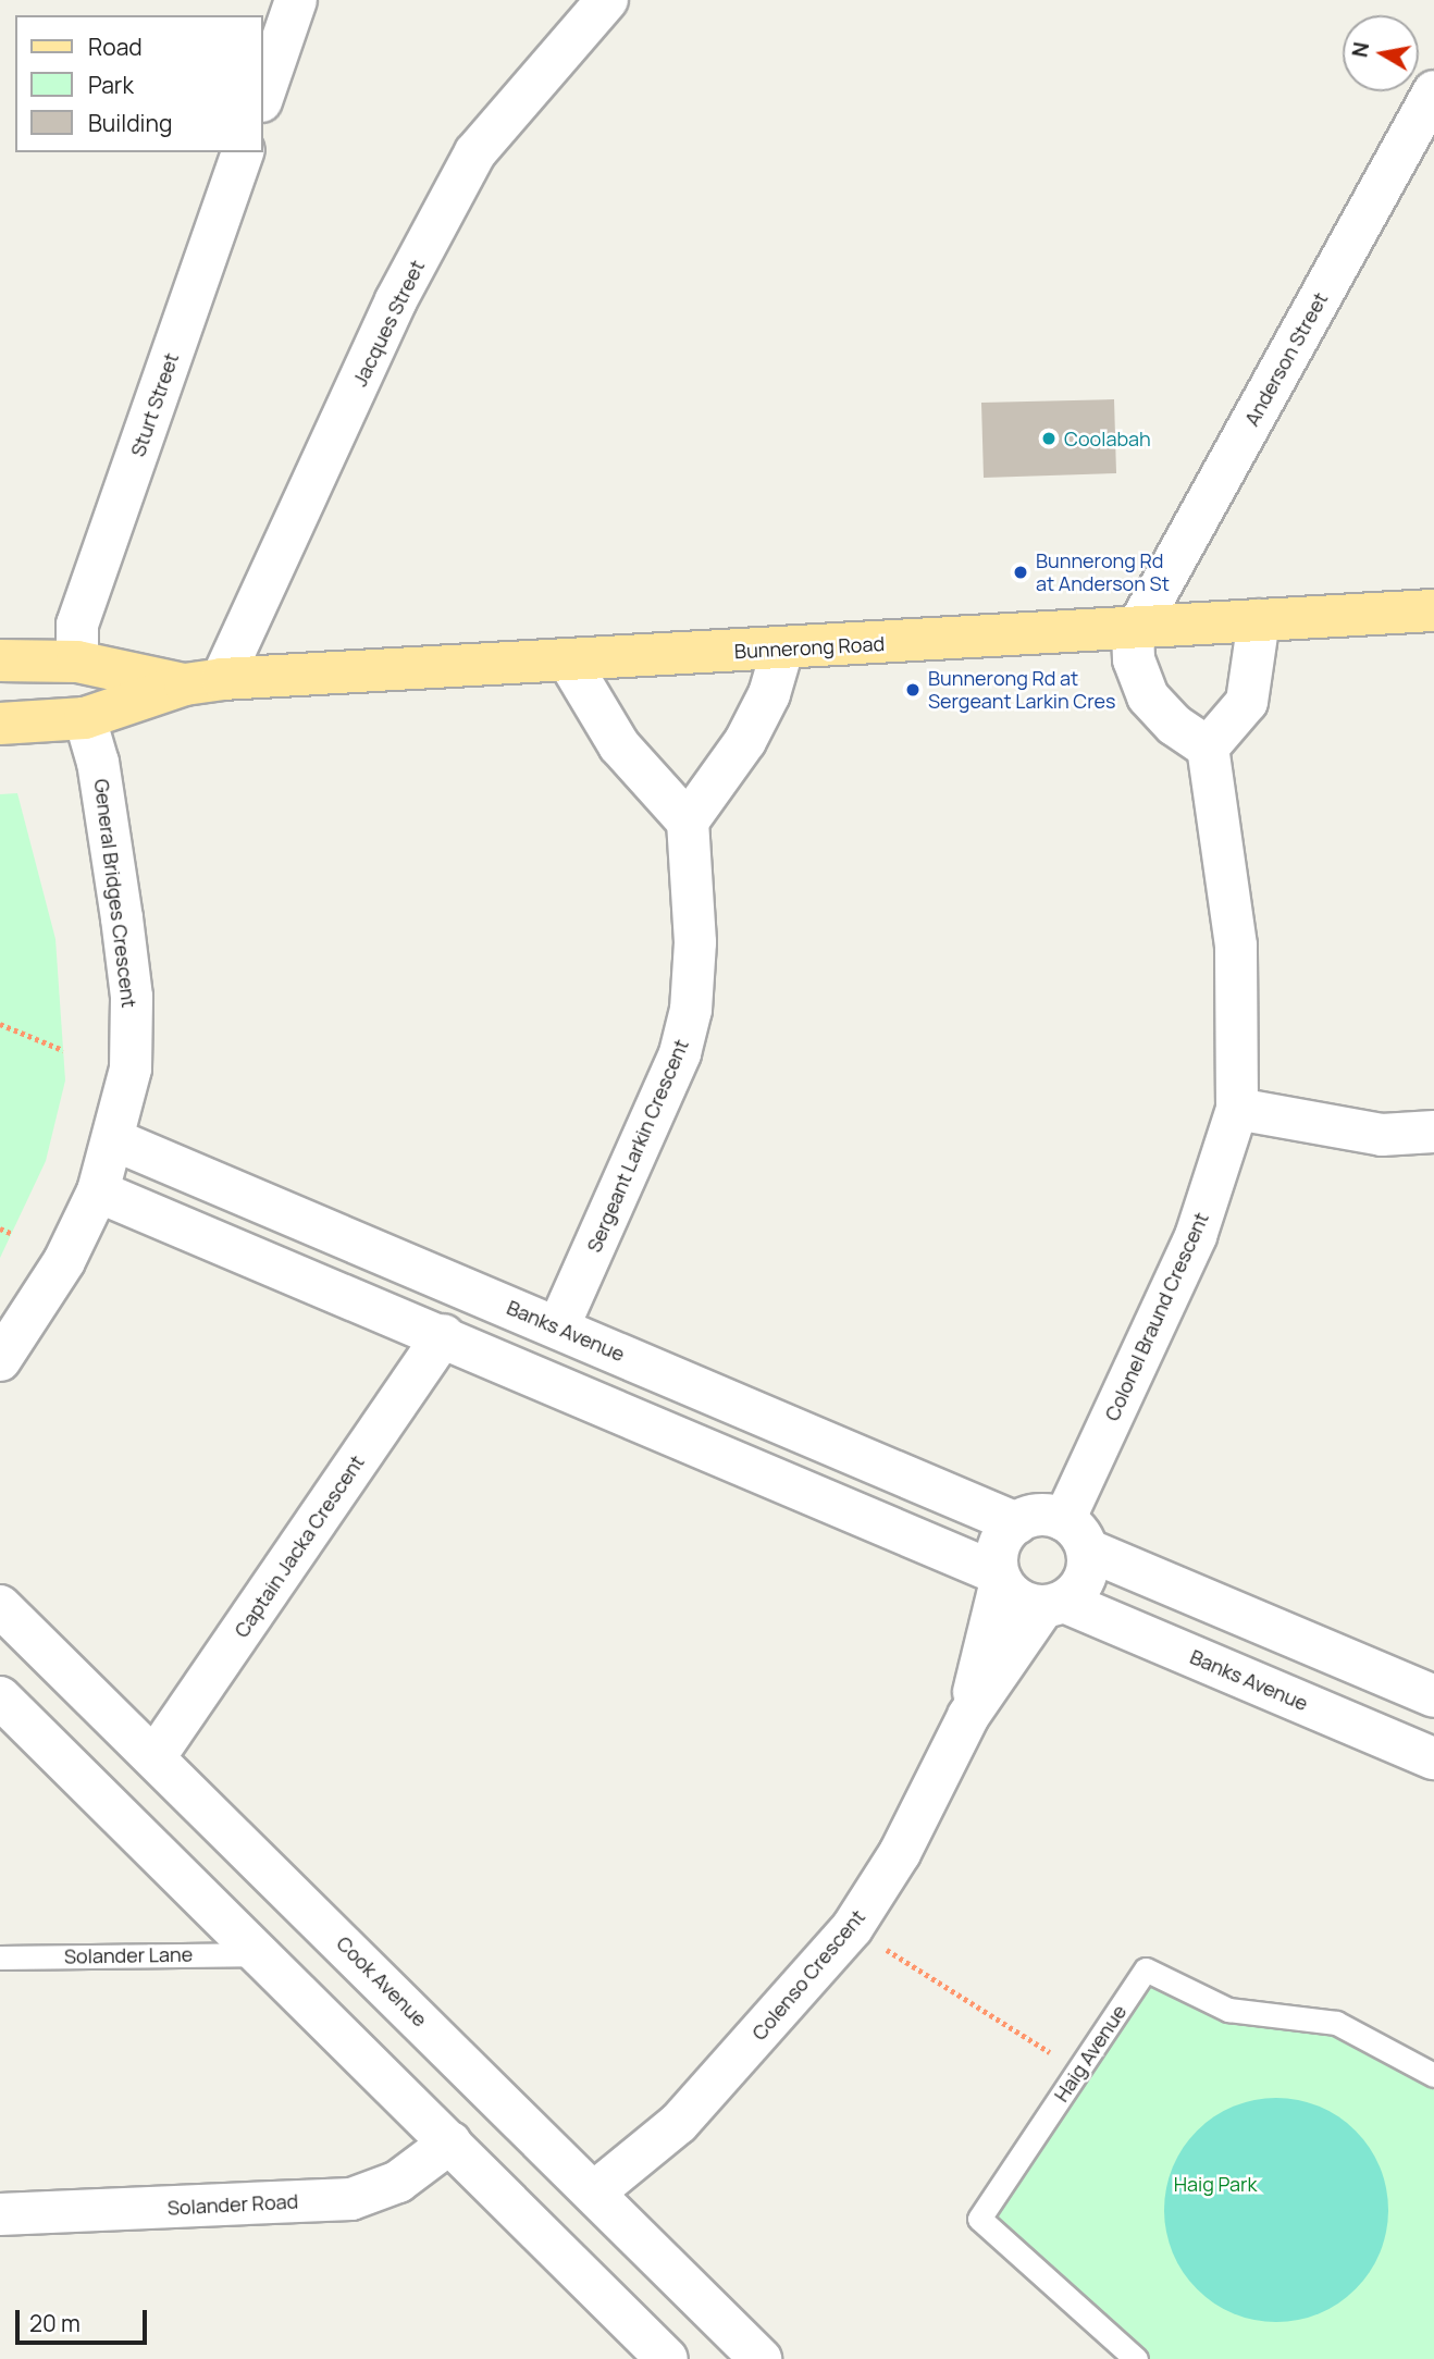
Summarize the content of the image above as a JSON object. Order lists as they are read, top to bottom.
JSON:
{
  "streets": {
    "main road": ["Bunnerong Road"],
    "street": [
      "Jacques Street",
      "Anderson Street",
      "Sturt Street",
      "General Bridges Crescent",
      "Sergeant Larkin Crescent",
      "Colonel Braund Crescent",
      "Banks Avenue",
      "Captain Jacka Crescent",
      "Colenso Crescent",
      "Cook Avenue",
      "Solander Road"
    ],
    "lane": ["Solander Lane", "Haig Avenue"]
  },
  "crossings": [
    ["Jacques Street", "Bunnerong Road"],
    ["Anderson Street", "Bunnerong Road"],
    ["Sturt Street", "Bunnerong Road"],
    ["Bunnerong Road", "General Bridges Crescent"],
    ["General Bridges Crescent", "Banks Avenue"],
    ["Sergeant Larkin Crescent", "Banks Avenue"],
    ["Colonel Braund Crescent", "Banks Avenue"],
    ["Colonel Braund Crescent", "Colenso Crescent"],
    ["Banks Avenue", "Colenso Crescent"],
    ["Captain Jacka Crescent", "Cook Avenue"],
    ["Colenso Crescent", "Cook Avenue"]
  ],
  "parks": ["Haig Park"],
  "places": ["Coolabah", "Bunnerong Rd at Anderson St", "Bunnerong Rd at Sergeant Larkin Cres"],
  "legend": ["Road", "Park", "Building"],
  "scale_bar": "20 m",
  "north": "left"
}
